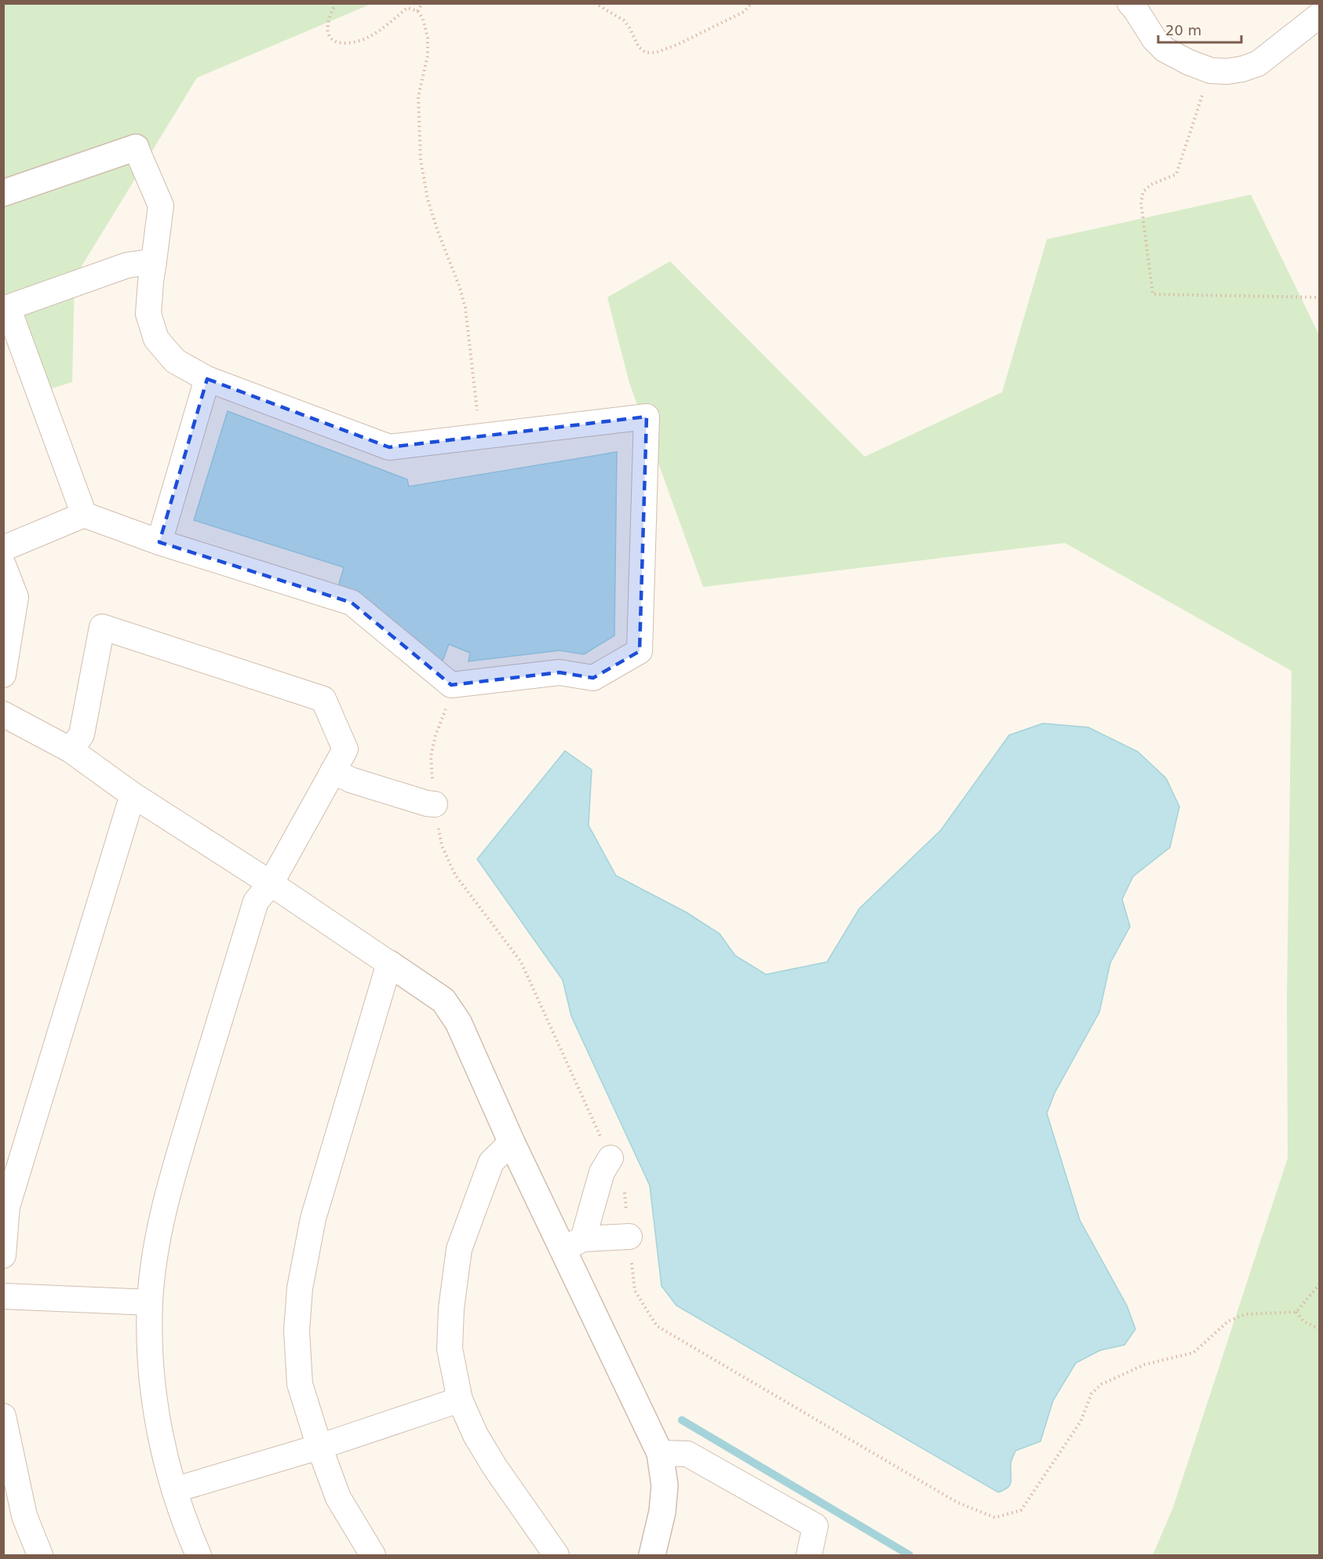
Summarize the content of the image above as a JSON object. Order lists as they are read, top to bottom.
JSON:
{
  "scale_bar": "20 m"
}
